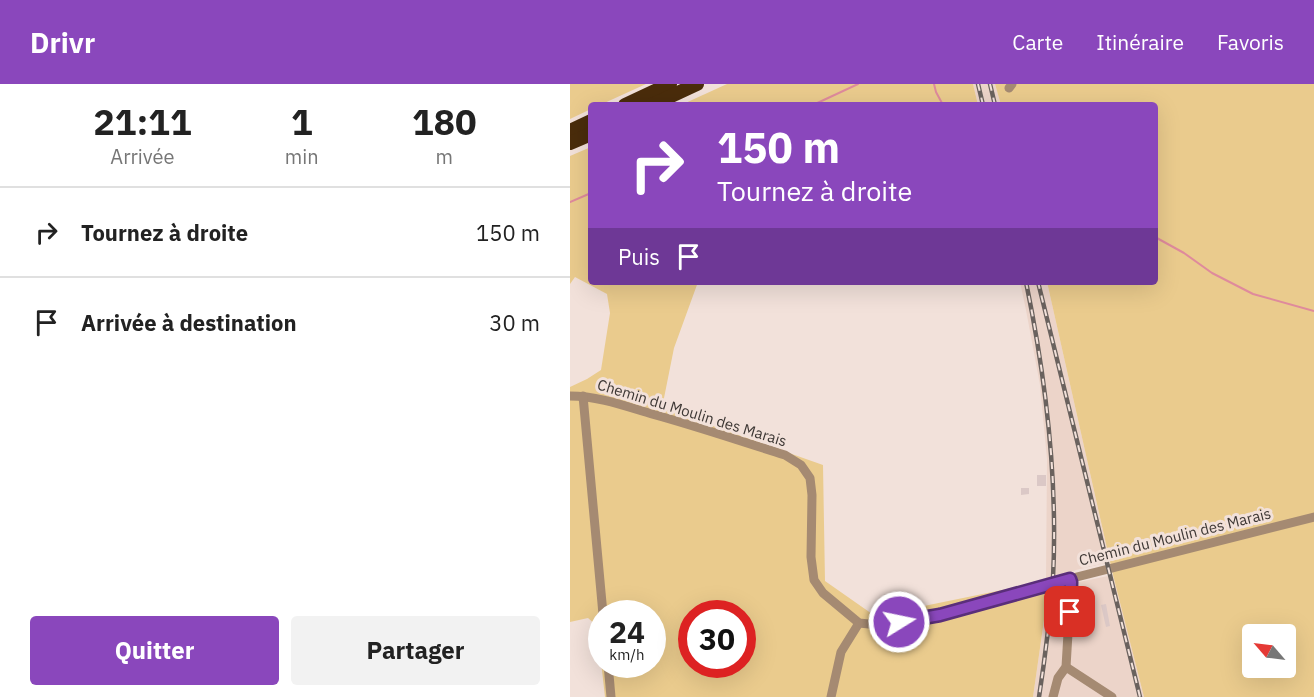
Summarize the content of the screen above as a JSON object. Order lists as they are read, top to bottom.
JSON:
{
  "streets": {
    "street": ["Chemin du Moulin des Marais"]
  },
  "north": "top left",
  "page": {
    "header": "Drivr",
    "nav": ["Carte", "Itinéraire", "Favoris"],
    "eta": [
      "21:11",
      "Arrivée",
      "1",
      "min",
      "180",
      "m"
    ],
    "turn": ["150 m", "Tournez à droite"],
    "list": [
      {
        "name": "Tournez à droite",
        "value": "150 m"
      },
      {
        "name": "Arrivée à destination",
        "value": "30 m"
      }
    ],
    "then": "Puis",
    "speed": "24 km/h",
    "limit": "30",
    "buttons": ["Quitter", "Partager"]
  }
}
